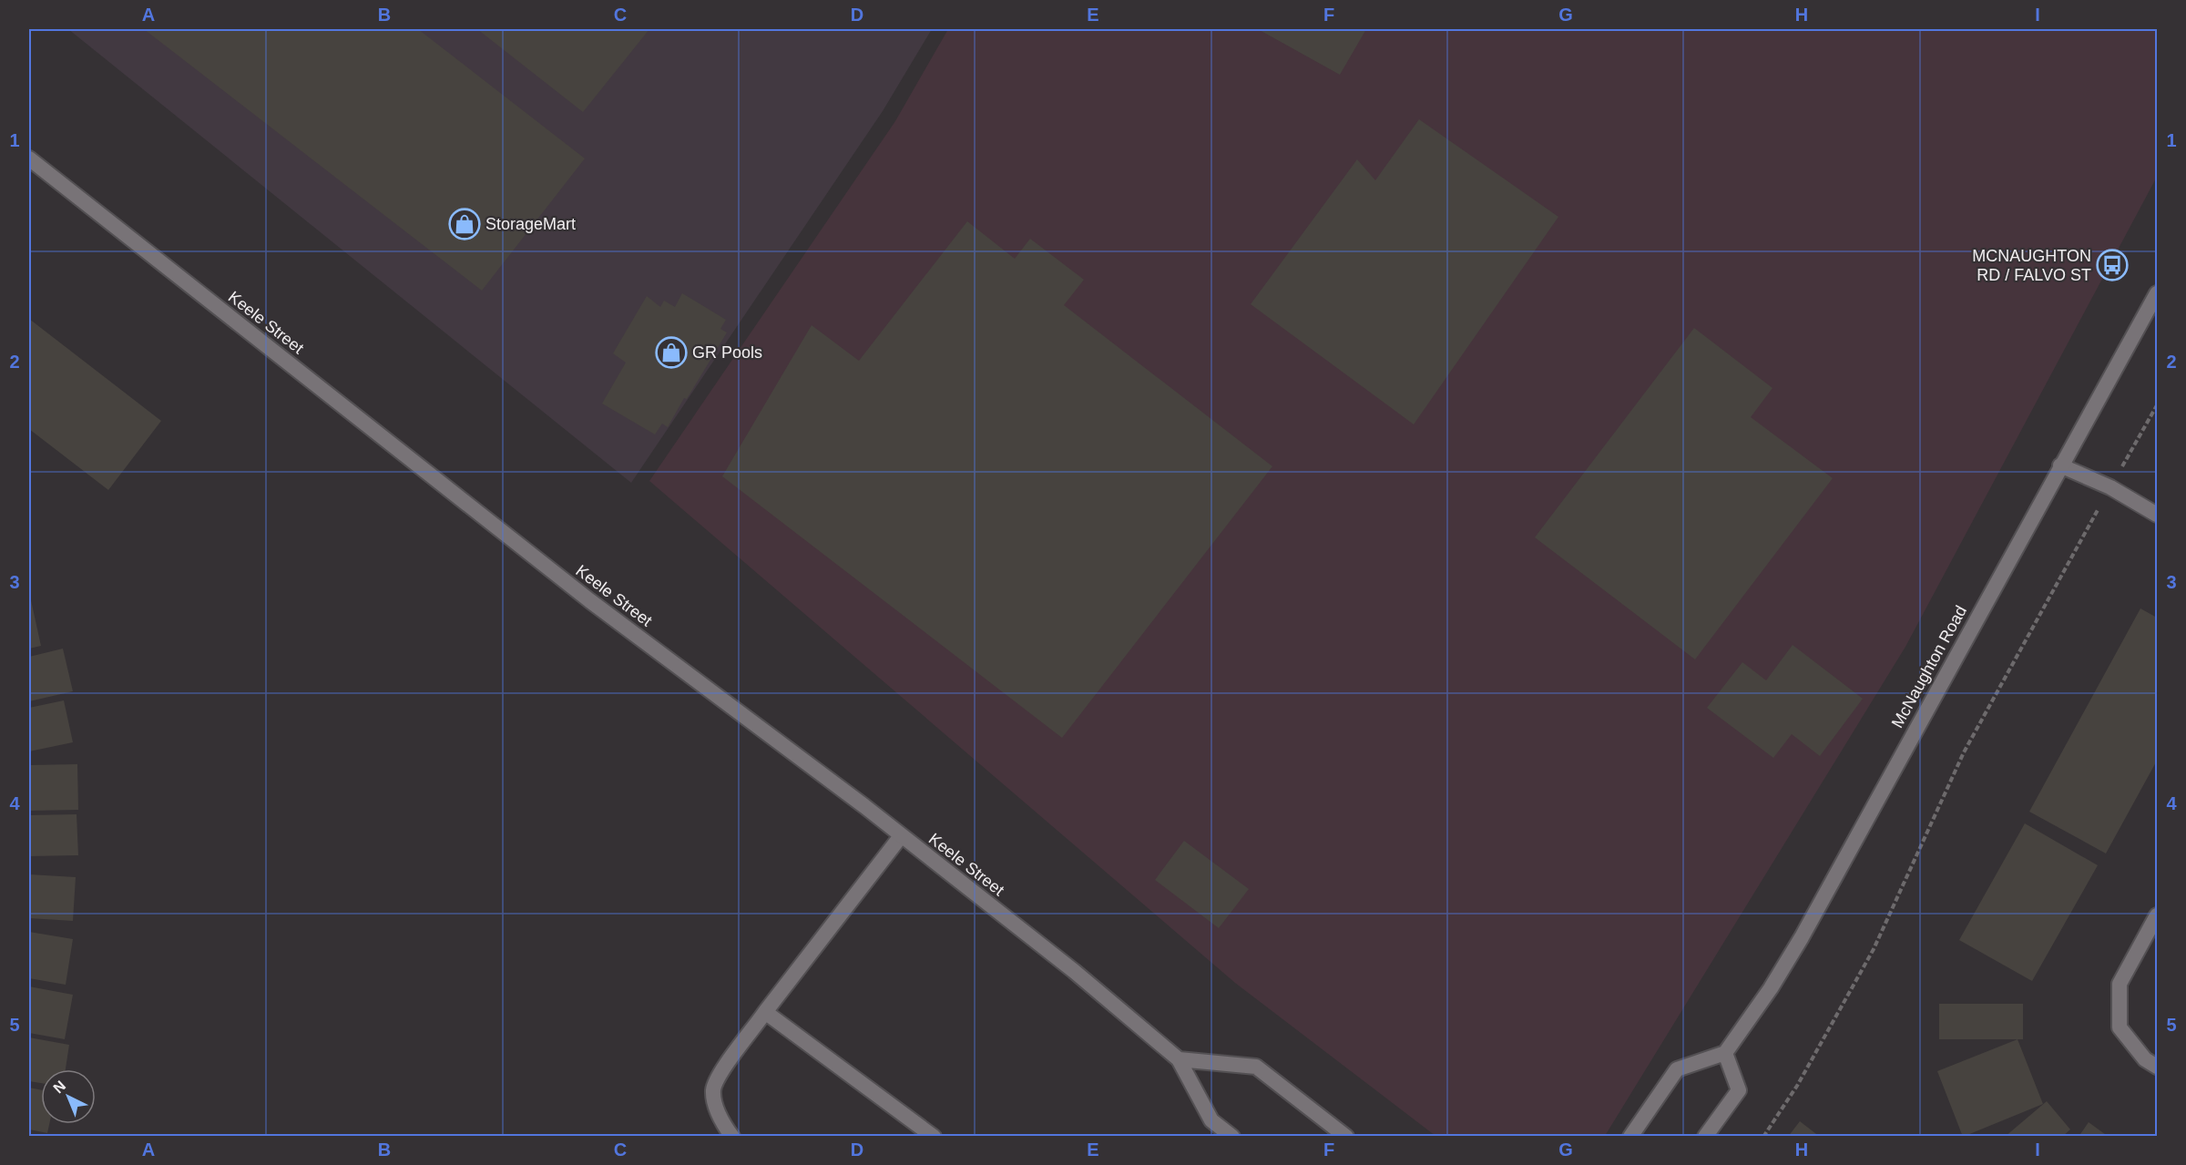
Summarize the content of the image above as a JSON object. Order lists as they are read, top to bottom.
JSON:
{
  "streets": {
    "street": ["Keele Street", "McNaughton Road"]
  },
  "places": {
    "shop": ["StorageMart", "GR Pools"],
    "bus stop": ["MCNAUGHTON RD / FALVO ST"]
  },
  "north": "top left",
  "grid": {
    "columns": [
      "A",
      "B",
      "C",
      "D",
      "E",
      "F",
      "G",
      "H",
      "I"
    ],
    "rows": [
      "1",
      "2",
      "3",
      "4",
      "5"
    ]
  }
}
